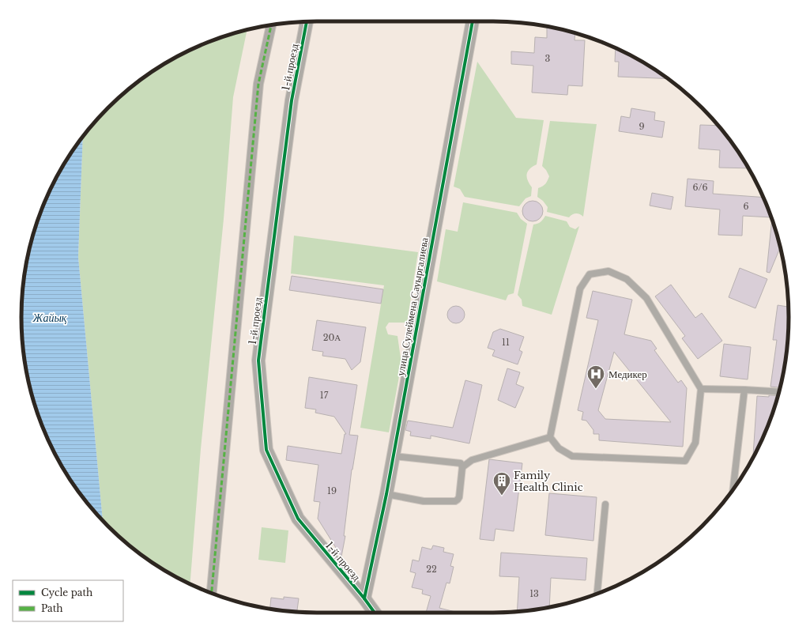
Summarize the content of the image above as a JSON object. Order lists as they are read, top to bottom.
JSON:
{
  "streets": {
    "street": ["1-й проезд", "улица Сулеймена Сауыргалиева"]
  },
  "crossings": [
    ["1-й проезд", "улица Сулеймена Сауыргалиева"]
  ],
  "water": ["Жайық"],
  "places": {
    "hospital": ["Медикер"],
    "building": ["Family Health Clinic"]
  },
  "house_numbers": [
    "3",
    "9",
    "6/6",
    "6",
    "20А",
    "11",
    "17",
    "19",
    "22",
    "13"
  ],
  "legend": ["Cycle path", "Path"]
}
